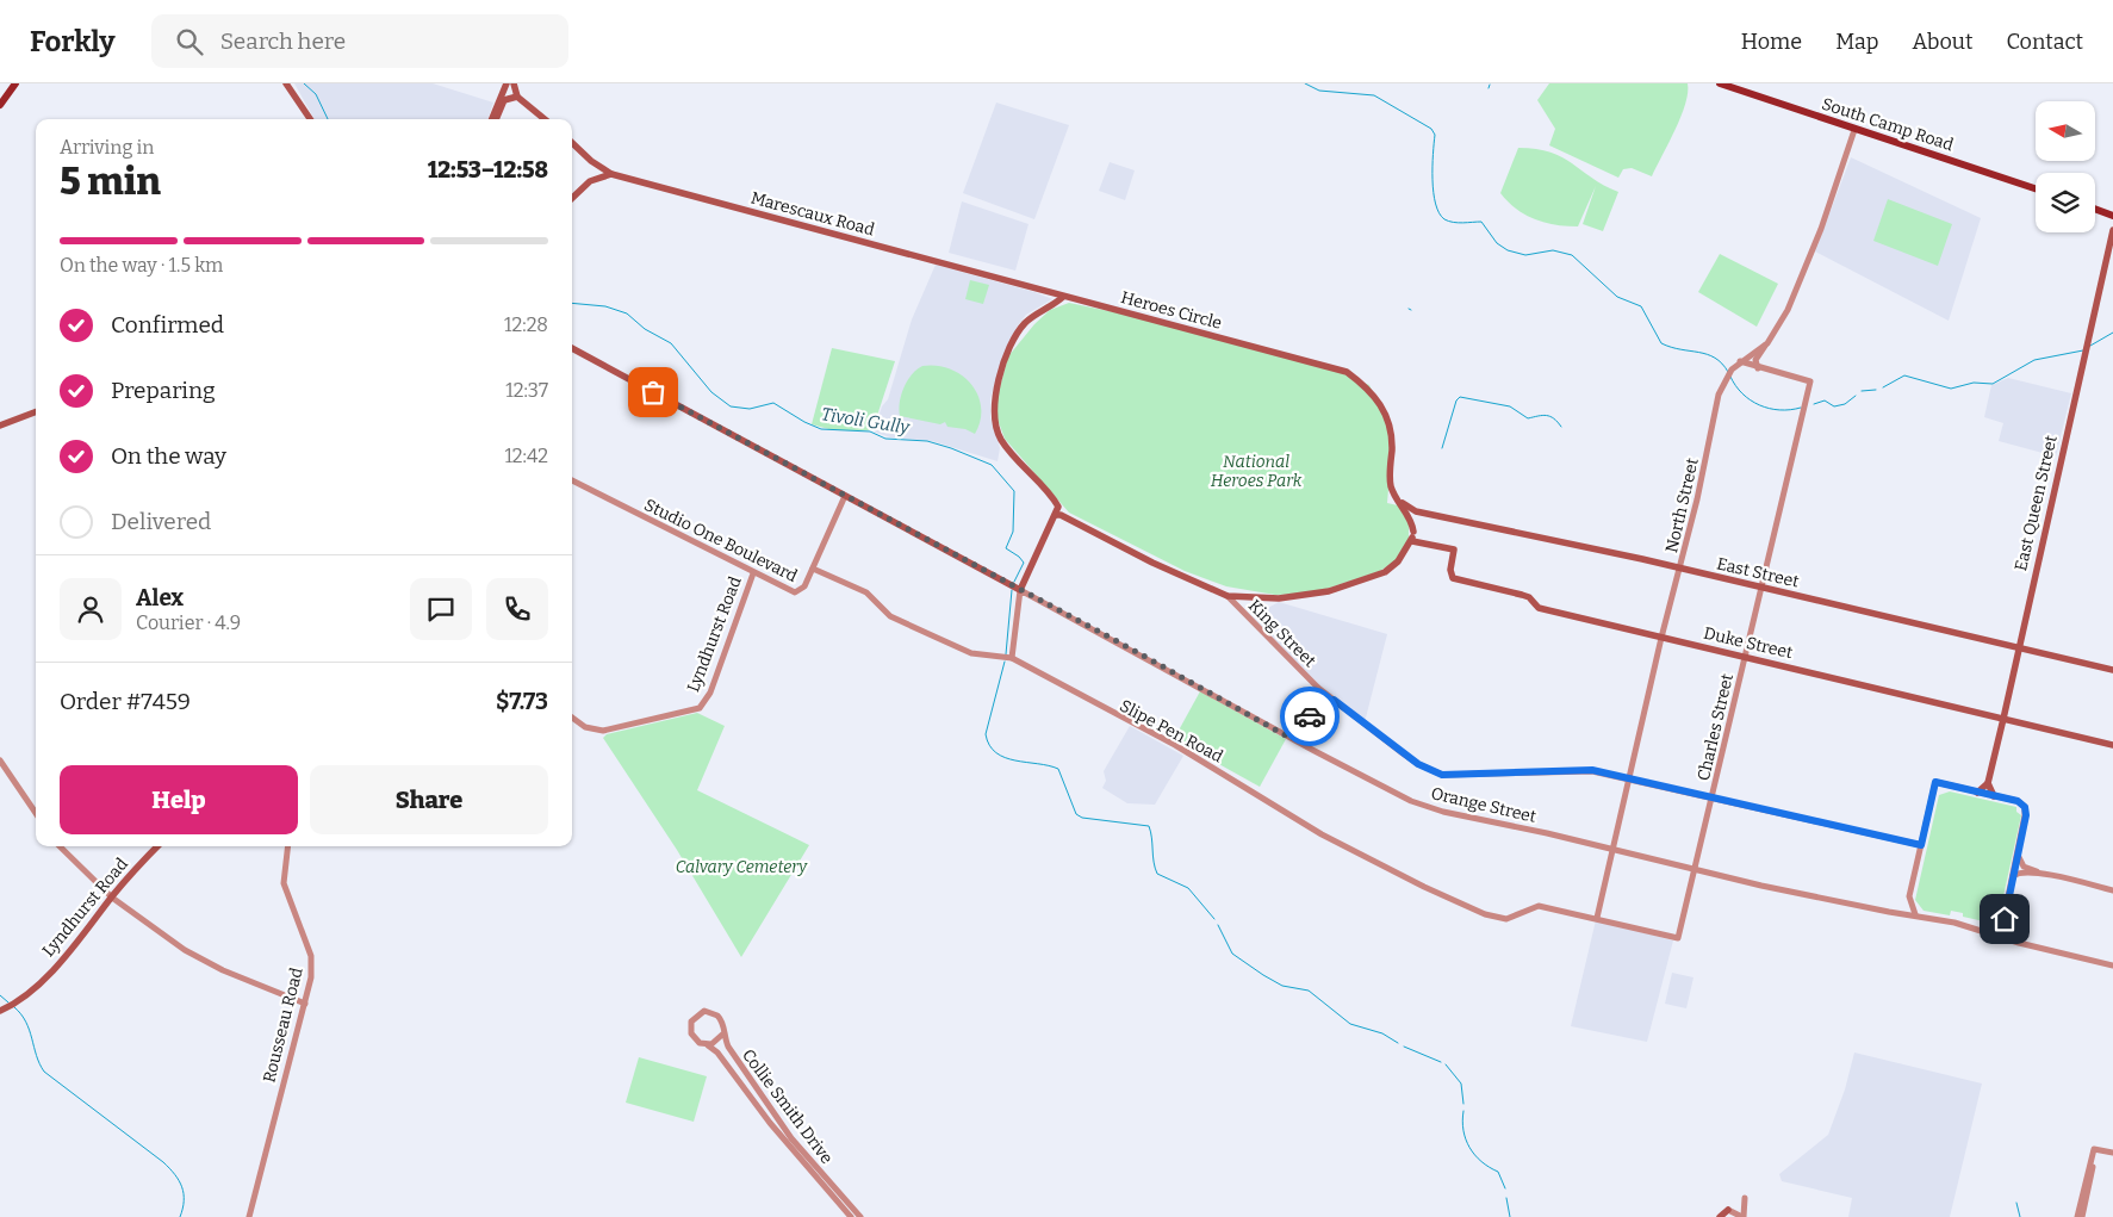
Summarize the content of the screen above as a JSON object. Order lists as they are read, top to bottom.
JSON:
{
  "streets": {
    "main road": [
      "South Camp Road",
      "Marescaux Road",
      "Heroes Circle",
      "East Queen Street",
      "East Street",
      "Lyndhurst Road",
      "Duke Street"
    ],
    "street": [
      "North Street",
      "Studio One Boulevard",
      "King Street",
      "Charles Street",
      "Slipe Pen Road",
      "Orange Street",
      "Rousseau Road",
      "Collie Smith Drive"
    ]
  },
  "crossings": [
    ["South Camp Road", "North Street"],
    ["Marescaux Road", "Heroes Circle"],
    ["Heroes Circle", "East Street"],
    ["East Queen Street", "East Street"],
    ["East Queen Street", "Duke Street"],
    ["North Street", "East Street"],
    ["North Street", "King Street"],
    ["North Street", "Duke Street"],
    ["North Street", "Slipe Pen Road"],
    ["North Street", "Orange Street"],
    ["Studio One Boulevard", "Lyndhurst Road"],
    ["Studio One Boulevard", "Slipe Pen Road"],
    ["East Street", "Charles Street"],
    ["King Street", "Charles Street"],
    ["King Street", "Orange Street"],
    ["Duke Street", "Charles Street"],
    ["Charles Street", "Slipe Pen Road"],
    ["Charles Street", "Orange Street"]
  ],
  "water": ["Tivoli Gully"],
  "parks": ["National Heroes Park", "Calvary Cemetery"],
  "north": "left",
  "page": {
    "header": "Forkly",
    "search": "Search here",
    "nav": [
      "Home",
      "Map",
      "About",
      "Contact"
    ],
    "heading": ["5 min", "Arriving in", "12:53–12:58"],
    "panel": [
      "Alex",
      "Courier · 4.9",
      "Order #7459",
      "$7.73"
    ],
    "bar": "On the way · 1.5 km",
    "list": [
      ["Confirmed", "12:28"],
      ["Preparing", "12:37"],
      ["On the way", "12:42"],
      "Delivered"
    ],
    "buttons": ["Help", "Share"]
  }
}
